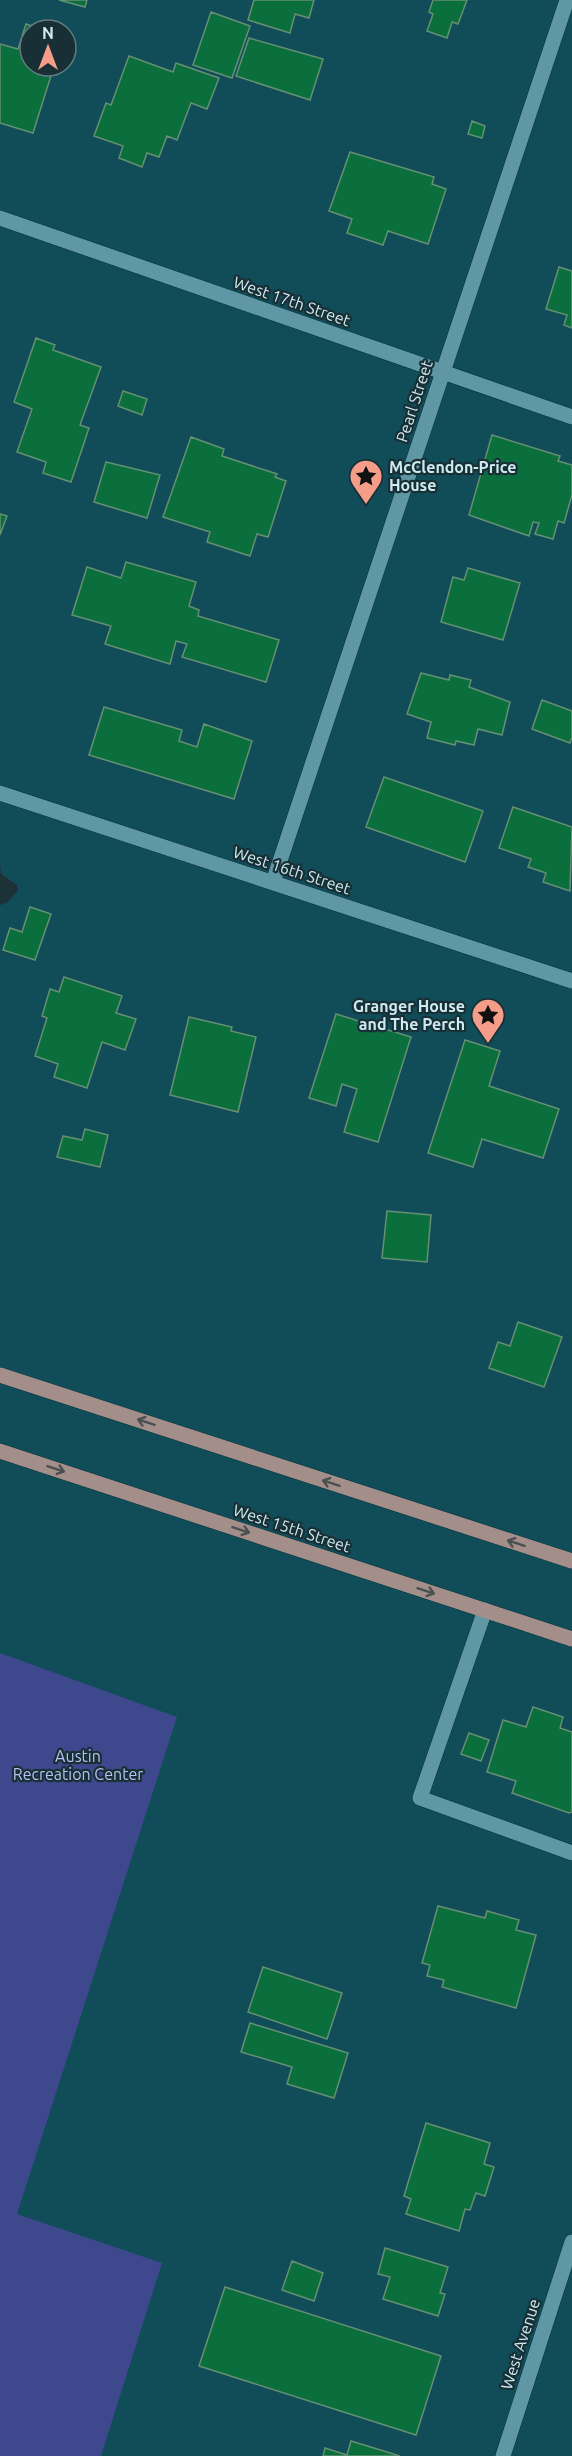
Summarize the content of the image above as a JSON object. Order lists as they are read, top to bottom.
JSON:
{
  "streets": {
    "main road": ["West 15th Street"],
    "street": [
      "West 17th Street",
      "Pearl Street",
      "West 16th Street",
      "West Avenue"
    ]
  },
  "crossings": [
    ["West 17th Street", "Pearl Street"],
    ["Pearl Street", "West 16th Street"]
  ],
  "parks": ["Austin Recreation Center"],
  "places": {
    "place": ["McClendon-Price House", "Granger House and The Perch"]
  },
  "north": "top"
}
